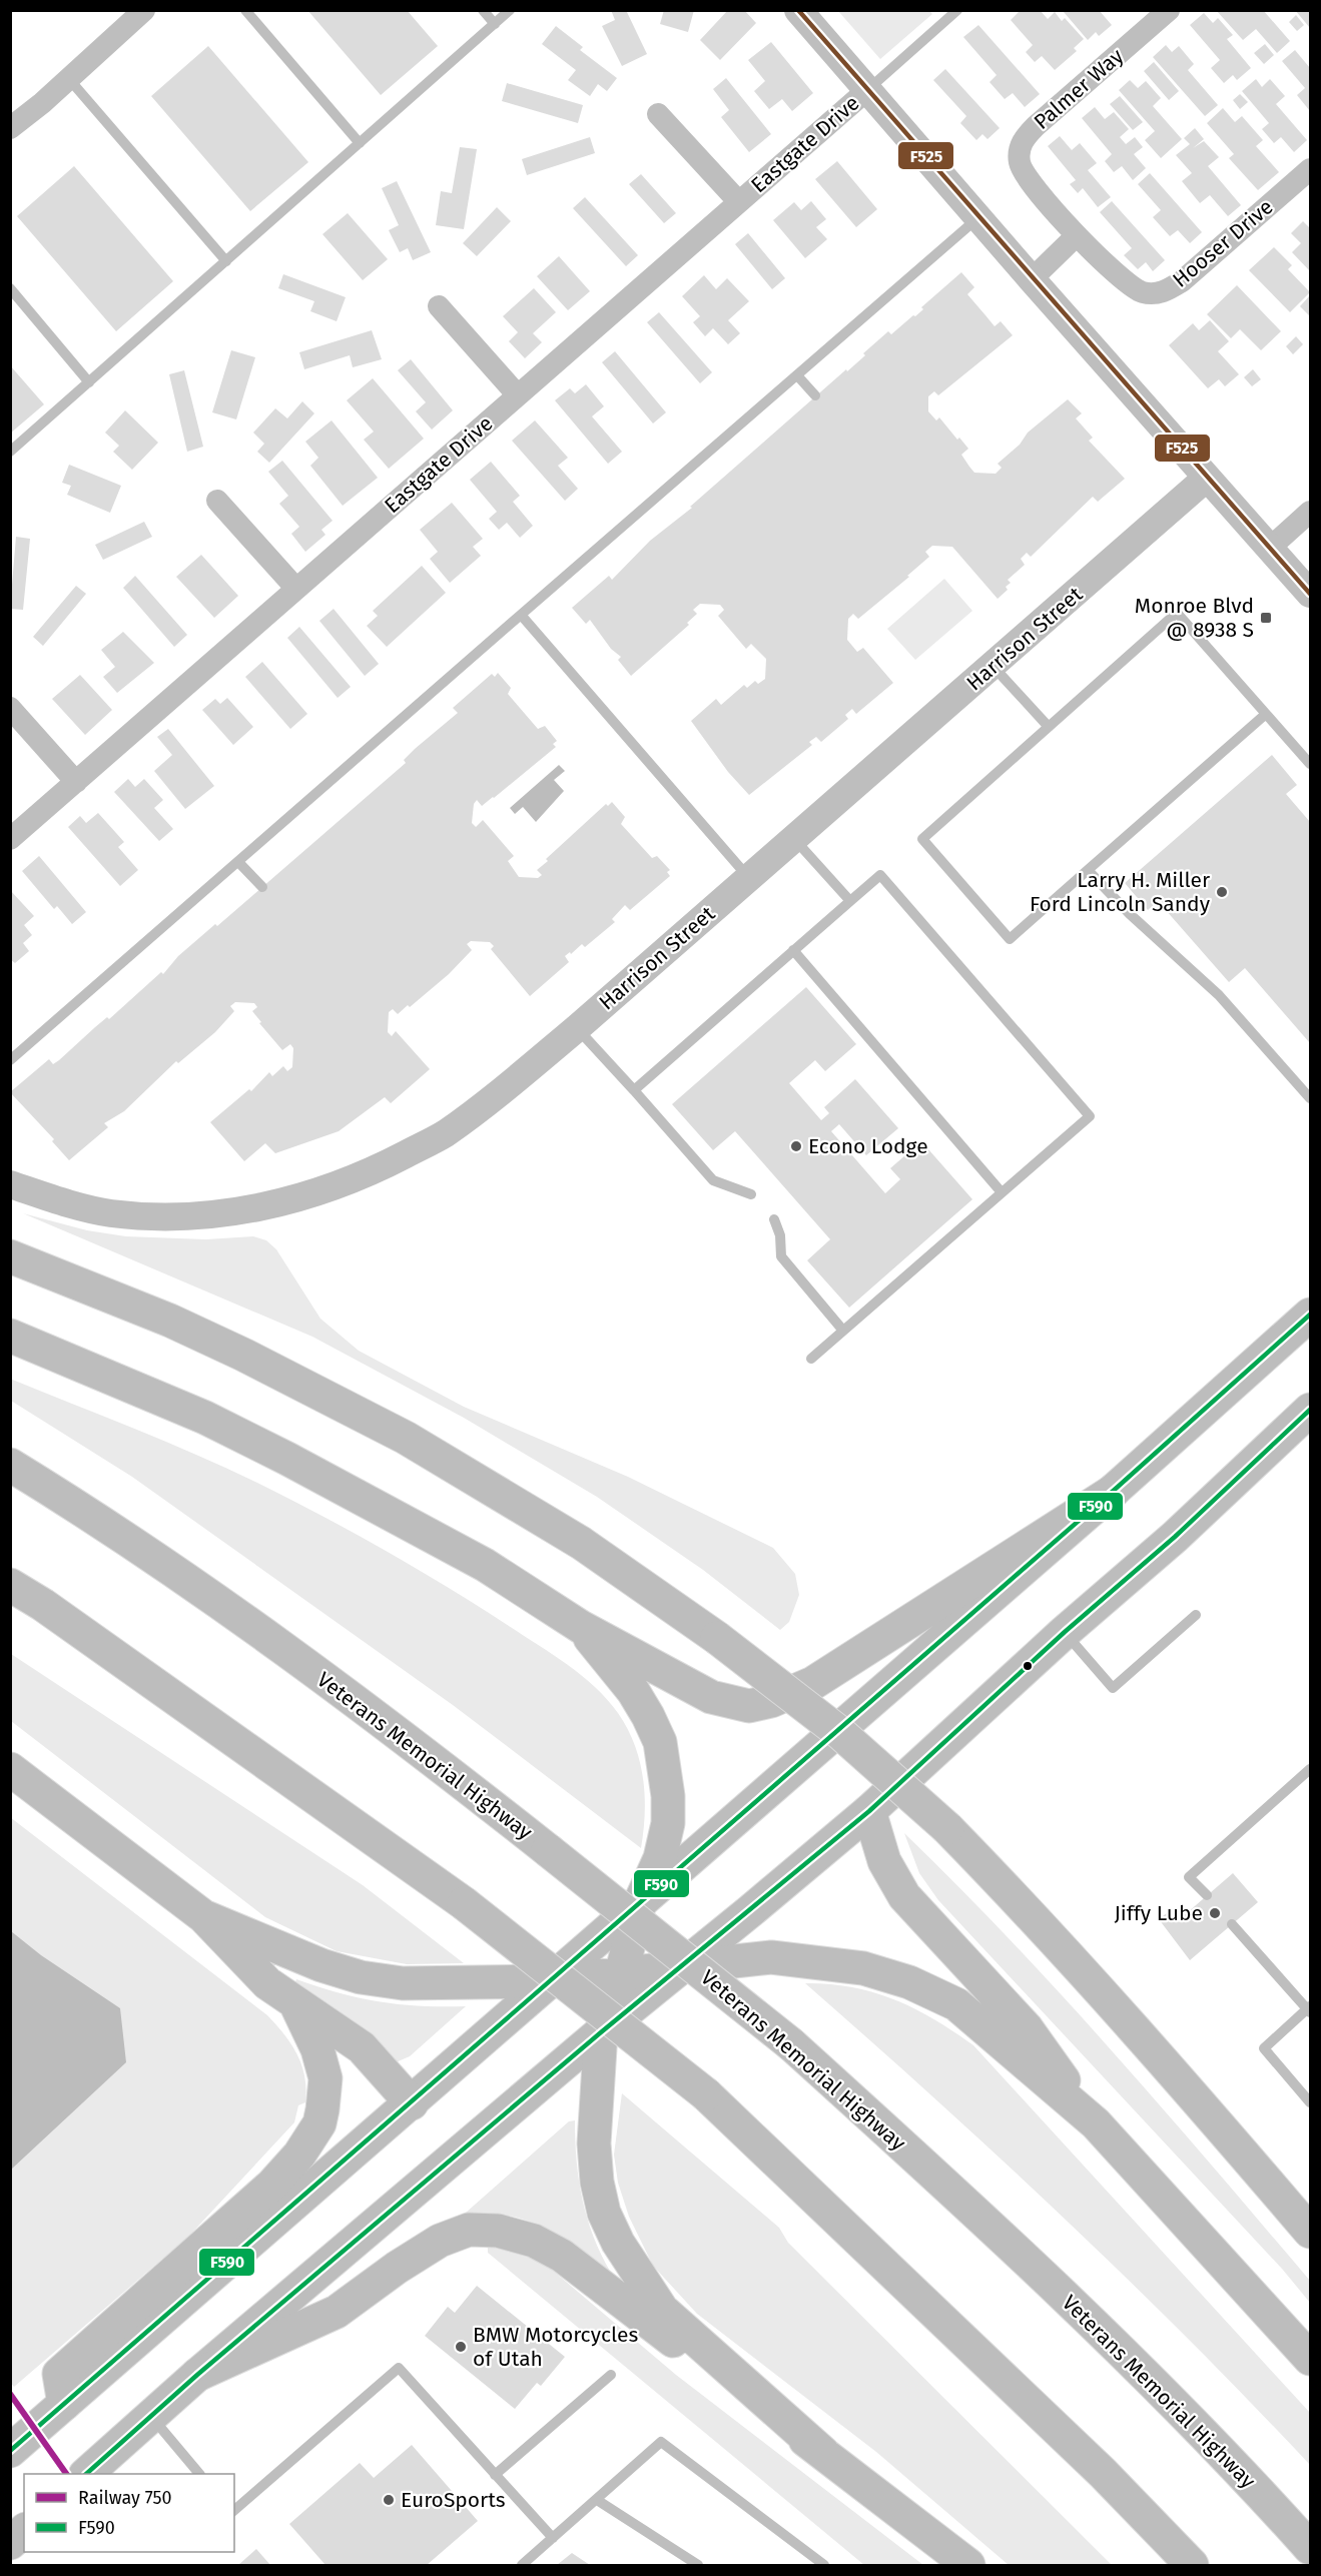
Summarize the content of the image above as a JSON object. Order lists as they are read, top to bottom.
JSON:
{
  "streets": {
    "main road": ["Veterans Memorial Highway"],
    "street": [
      "Palmer Way",
      "Eastgate Drive",
      "Hooser Drive",
      "Harrison Street"
    ]
  },
  "crossings": [
    ["Palmer Way", "Hooser Drive"]
  ],
  "places": {
    "transit": ["Monroe Blvd @ 8938 S"],
    "other": [
      "Larry H. Miller Ford Lincoln Sandy",
      "Econo Lodge",
      "Jiffy Lube",
      "BMW Motorcycles of Utah",
      "EuroSports"
    ]
  },
  "lines": ["transit line F525", "transit line F590", "rail line 750"],
  "legend": ["Railway 750", "F590"]
}
